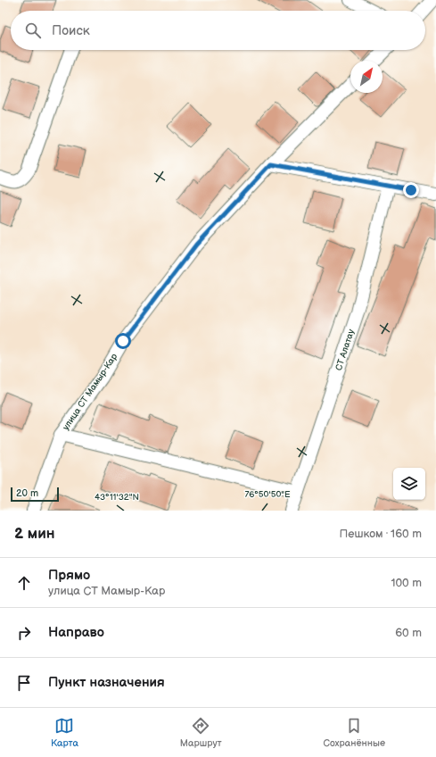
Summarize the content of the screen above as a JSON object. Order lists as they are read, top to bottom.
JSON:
{
  "streets": {
    "street": ["СТ Алатау", "улица СТ Мамыр-Кар"]
  },
  "scale_bar": "20 m",
  "north": "top right",
  "page": {
    "search": "Поиск",
    "scale": "20 m",
    "heading": ["2 мин", "Пешком · 160 m"],
    "list": [
      ["Прямо", "улица СТ Мамыр-Кар", "100 m"],
      ["Направо", "60 m"],
      "Пункт назначения"
    ],
    "nav": ["Карта", "Маршрут", "Сохранённые"]
  },
  "coordinates": ["76°50'50\"E", "43°11'32\"N"]
}
